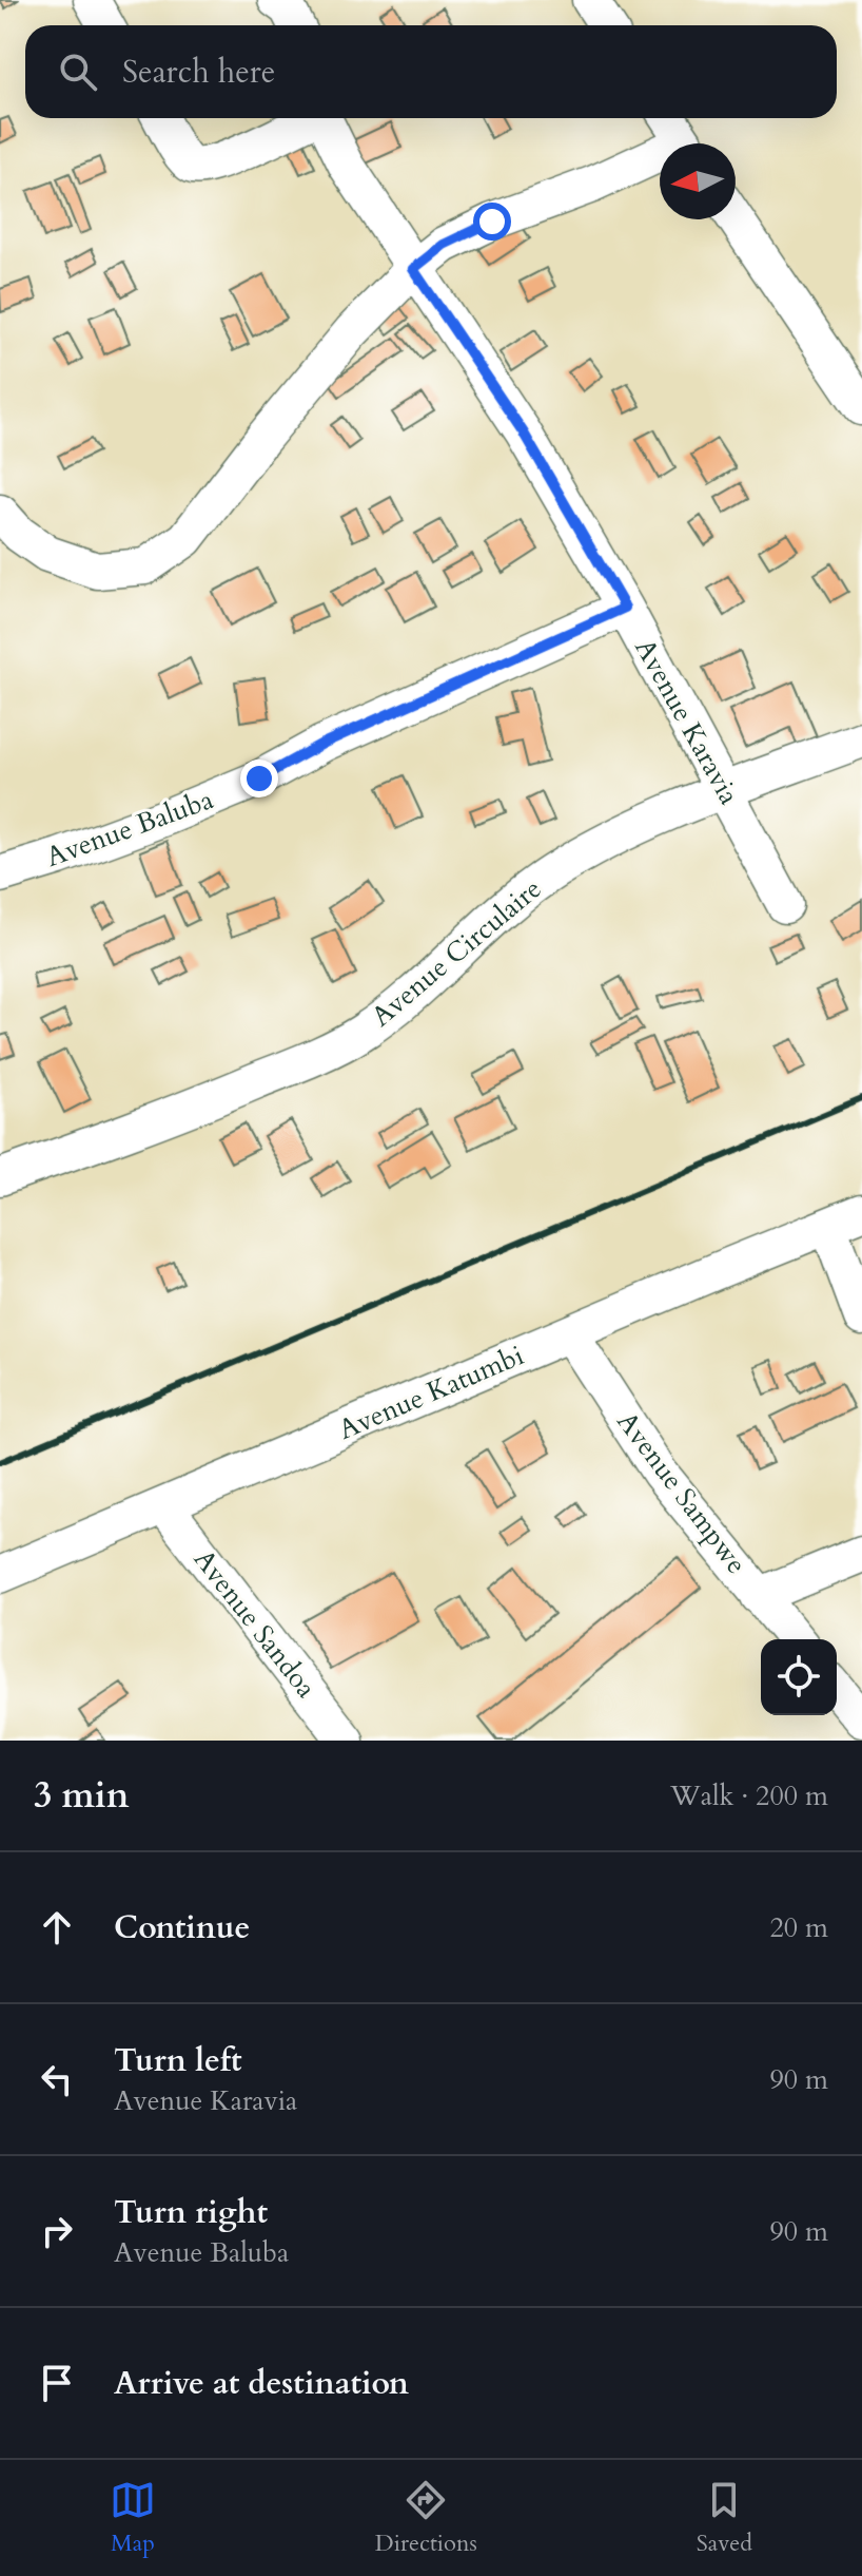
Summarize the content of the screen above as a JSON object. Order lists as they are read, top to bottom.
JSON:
{
  "streets": {
    "street": [
      "Avenue Karavia",
      "Avenue Baluba",
      "Avenue Circulaire",
      "Avenue Katumbi",
      "Avenue Sampwe",
      "Avenue Sandoa"
    ]
  },
  "crossings": [
    ["Avenue Karavia", "Avenue Baluba"],
    ["Avenue Karavia", "Avenue Circulaire"],
    ["Avenue Katumbi", "Avenue Sampwe"],
    ["Avenue Katumbi", "Avenue Sandoa"]
  ],
  "north": "left",
  "page": {
    "search": "Search here",
    "heading": ["3 min", "Walk · 200 m"],
    "list": [
      ["Continue", "20 m"],
      ["Turn left", "Avenue Karavia", "90 m"],
      ["Turn right", "Avenue Baluba", "90 m"],
      "Arrive at destination"
    ],
    "nav": ["Map", "Directions", "Saved"]
  }
}
